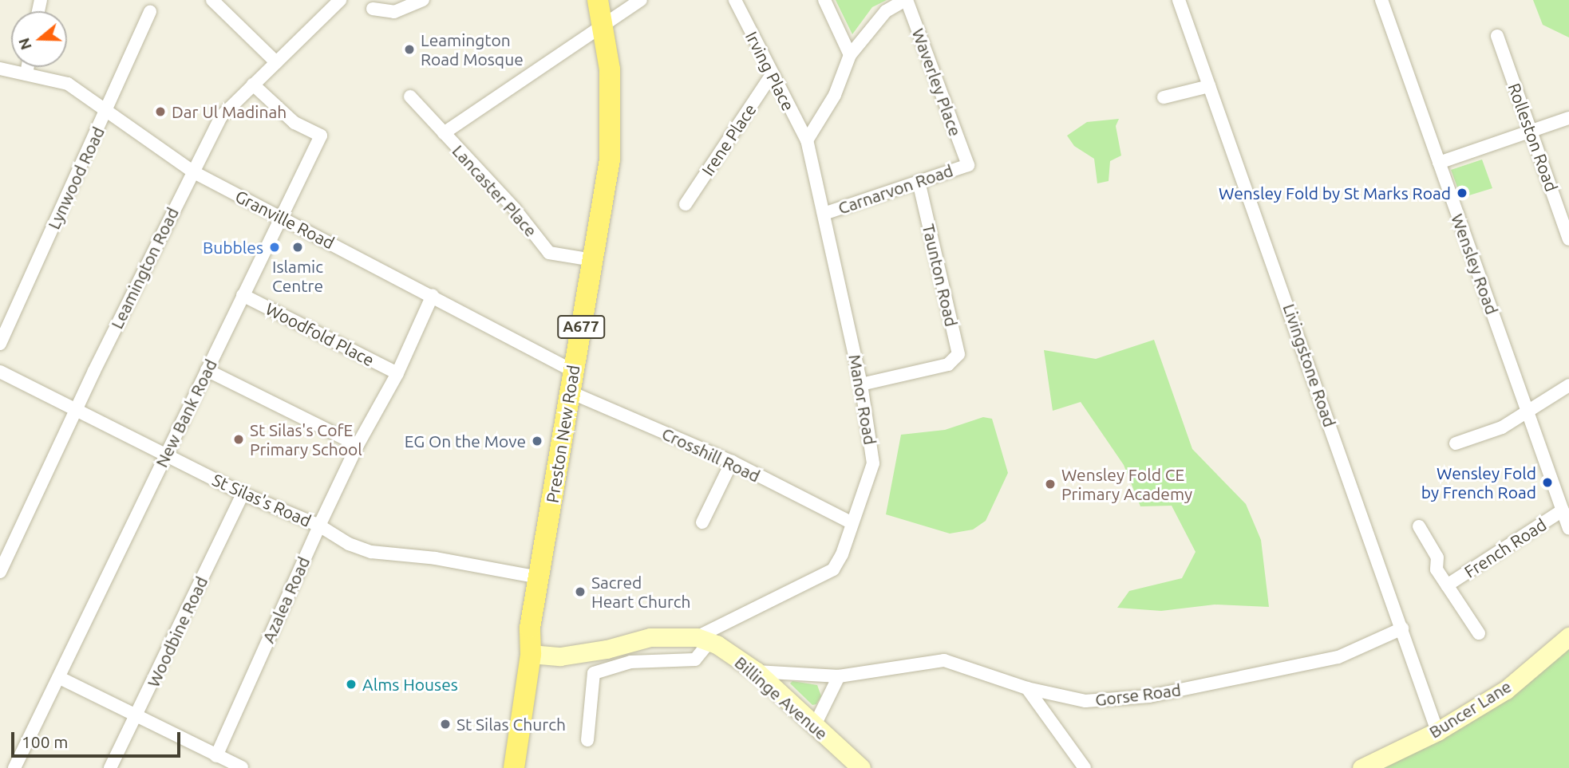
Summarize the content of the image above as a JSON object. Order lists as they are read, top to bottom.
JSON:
{
  "streets": {
    "highway": ["A677", "Preston New Road"],
    "main road": ["Billinge Avenue", "Buncer Lane"],
    "street": [
      "Irving Place",
      "Waverley Place",
      "Rolleston Road",
      "Irene Place",
      "Lynwood Road",
      "Carnarvon Road",
      "Lancaster Place",
      "Granville Road",
      "Wensley Road",
      "Leamington Road",
      "Taunton Road",
      "Woodfold Place",
      "Livingstone Road",
      "Manor Road",
      "New Bank Road",
      "Crosshill Road",
      "St Silas's Road",
      "French Road",
      "Azalea Road",
      "Woodbine Road",
      "Gorse Road"
    ]
  },
  "crossings": [
    ["Irving Place", "Irene Place"],
    ["Irving Place", "Manor Road"],
    ["Waverley Place", "Carnarvon Road"],
    ["Lynwood Road", "Granville Road"],
    ["Carnarvon Road", "Taunton Road"],
    ["Carnarvon Road", "Manor Road"],
    ["Lancaster Place", "Preston New Road"],
    ["Granville Road", "Leamington Road"],
    ["Granville Road", "New Bank Road"],
    ["Granville Road", "Preston New Road"],
    ["Granville Road", "Azalea Road"],
    ["Wensley Road", "French Road"],
    ["Leamington Road", "New Bank Road"],
    ["Leamington Road", "St Silas's Road"],
    ["Taunton Road", "Manor Road"],
    ["Woodfold Place", "New Bank Road"],
    ["Woodfold Place", "Azalea Road"],
    ["Livingstone Road", "Gorse Road"],
    ["Livingstone Road", "Buncer Lane"],
    ["Manor Road", "Crosshill Road"],
    ["Manor Road", "Billinge Avenue"],
    ["New Bank Road", "St Silas's Road"],
    ["Preston New Road", "Crosshill Road"],
    ["Preston New Road", "St Silas's Road"],
    ["St Silas's Road", "Azalea Road"],
    ["St Silas's Road", "Woodbine Road"],
    ["Gorse Road", "Billinge Avenue"]
  ],
  "places": [
    "Leamington Road Mosque",
    "Dar Ul Madinah",
    "Wensley Fold by St Marks Road",
    "Bubbles",
    "Islamic Centre",
    "St Silas's CofE Primary School",
    "EG On the Move",
    "Wensley Fold by French Road",
    "Wensley Fold CE Primary Academy",
    "Sacred Heart Church",
    "Alms Houses",
    "St Silas Church"
  ],
  "scale_bar": "100 m",
  "north": "left"
}
